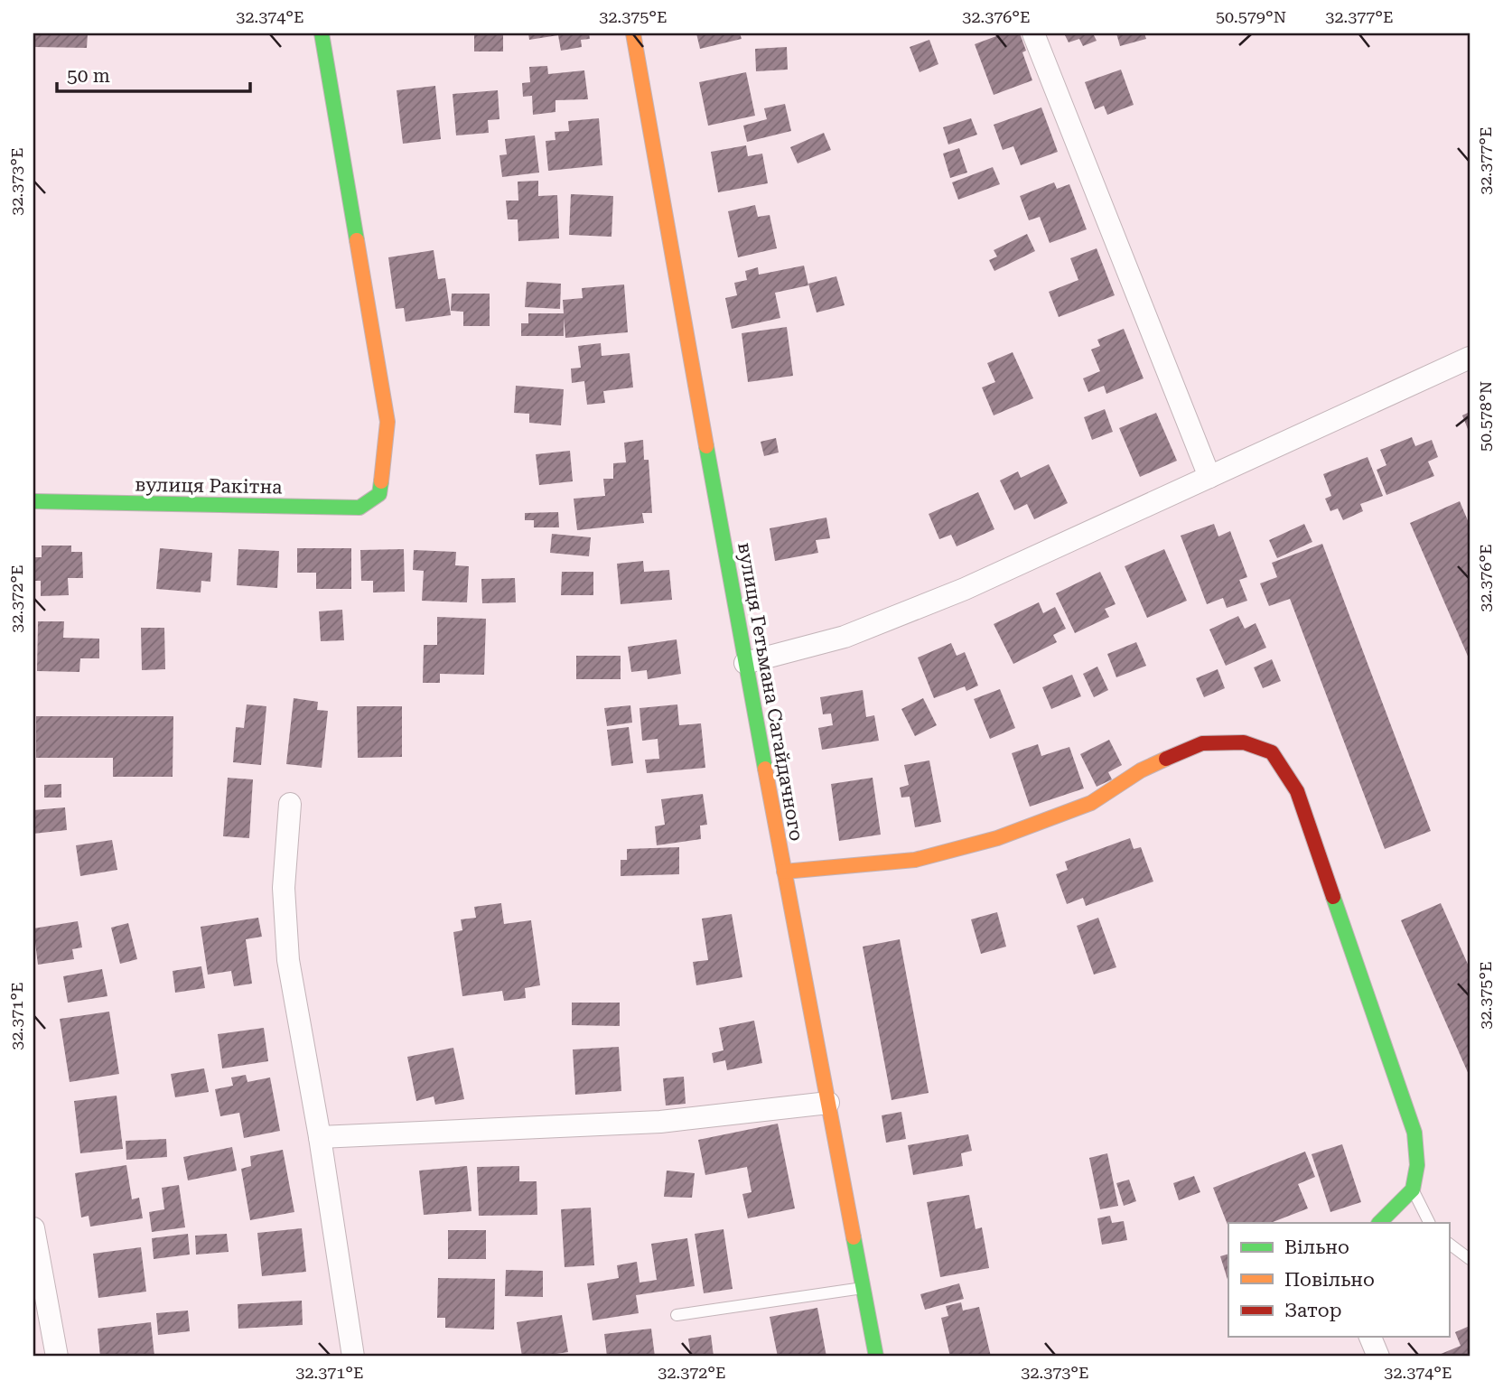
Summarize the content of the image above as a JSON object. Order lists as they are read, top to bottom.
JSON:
{
  "streets": {
    "street": ["вулиця Ракітна", "вулиця Гетьмана Сагайдачного"]
  },
  "legend": ["Вільно", "Повільно", "Затор"],
  "scale_bar": "50 m",
  "coordinates": [
    "32.374°E",
    "32.375°E",
    "32.376°E",
    "50.579°N",
    "32.377°E",
    "32.373°E",
    "50.578°N",
    "32.372°E",
    "32.371°E"
  ]
}
